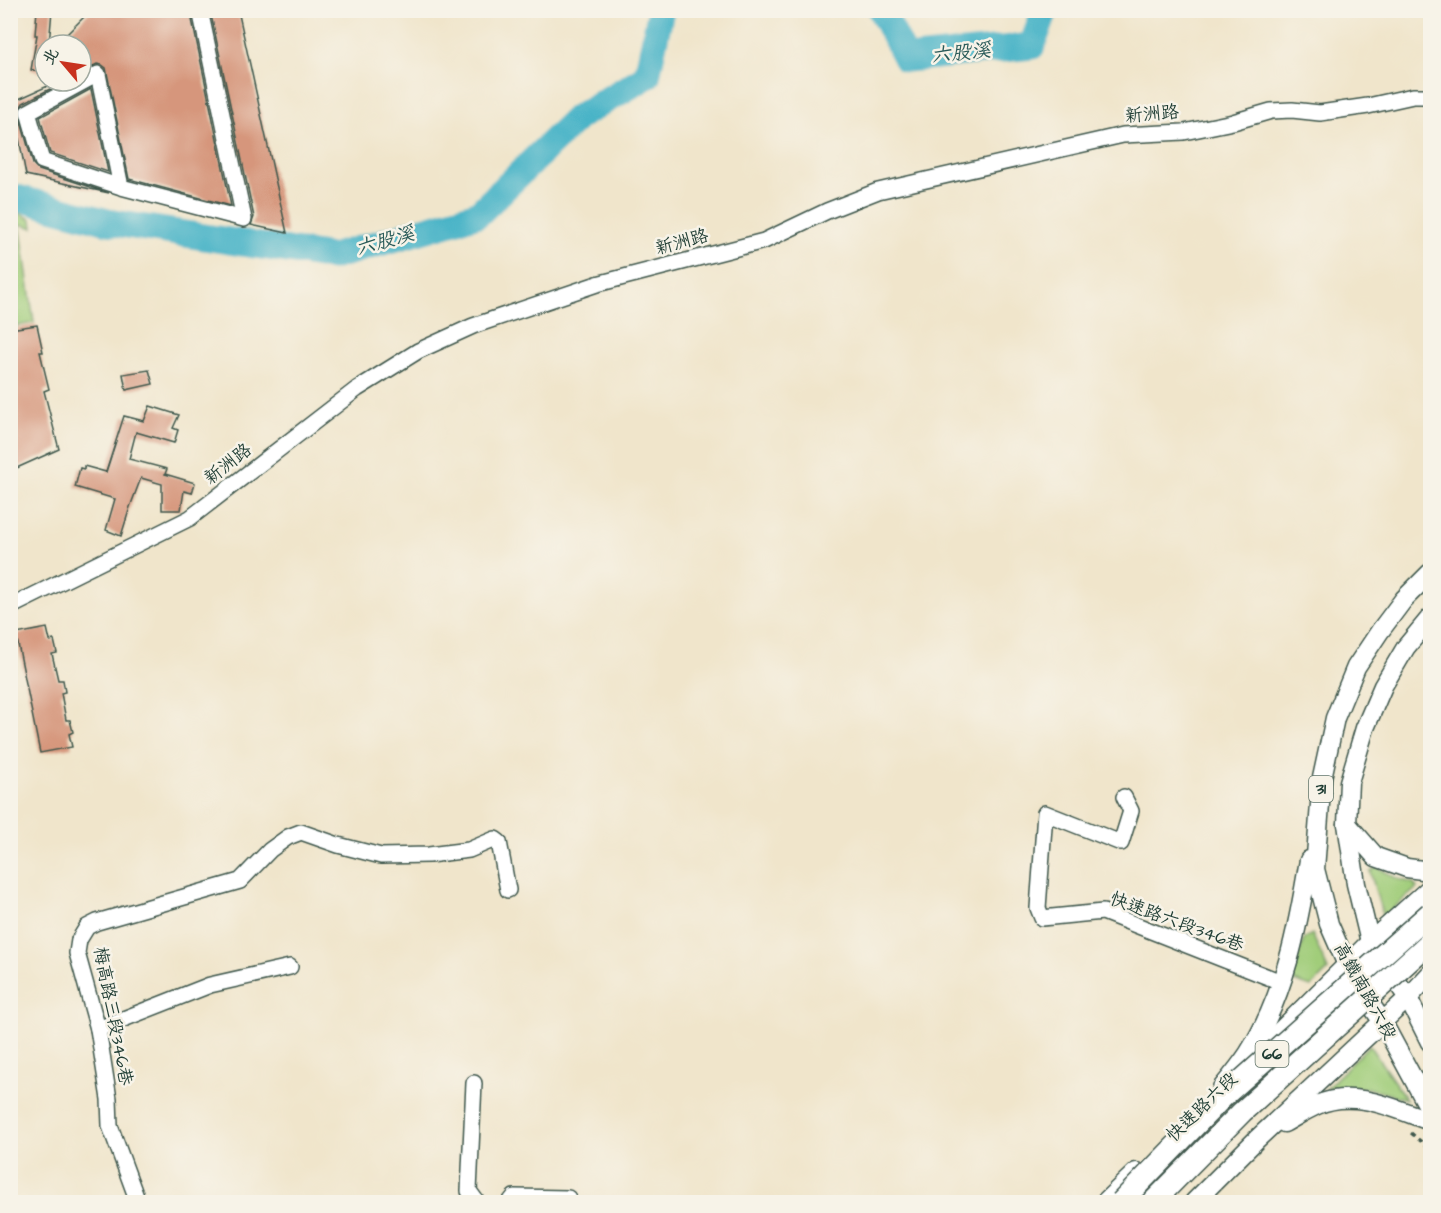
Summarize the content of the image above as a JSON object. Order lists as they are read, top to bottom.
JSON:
{
  "streets": {
    "highway": ["66"],
    "main road": ["31", "高鐵南路六段", "快速路六段"],
    "street": ["新洲路", "快速路六段346巷", "梅高路三段346巷"]
  },
  "crossings": [
    ["31", "快速路六段346巷"],
    ["31", "高鐵南路六段"],
    ["31", "快速路六段"],
    ["高鐵南路六段", "快速路六段"]
  ],
  "water": ["六股溪"],
  "north": "top left"
}
